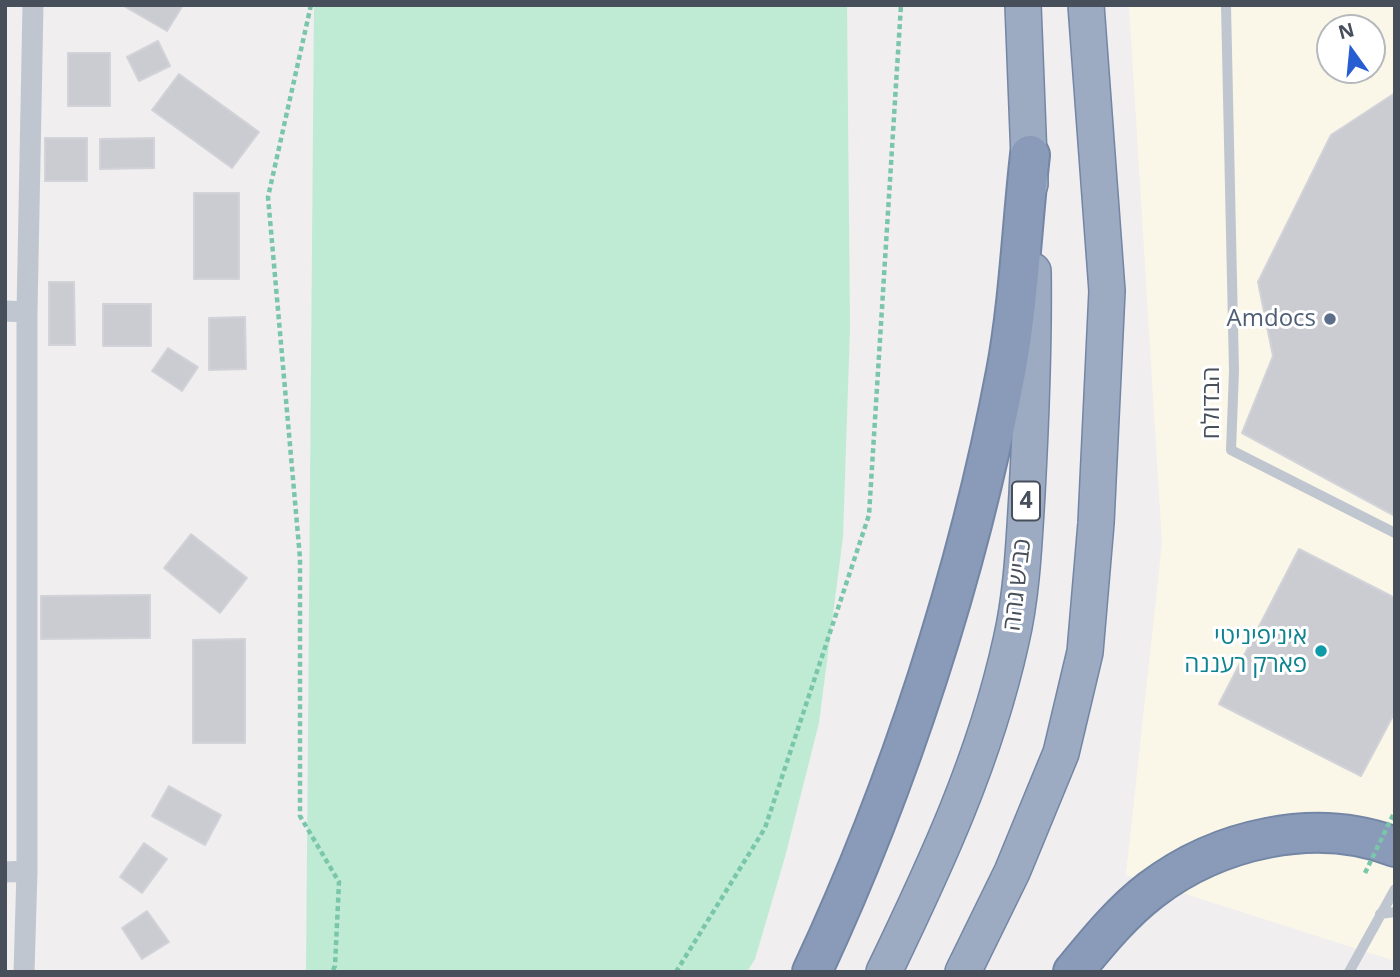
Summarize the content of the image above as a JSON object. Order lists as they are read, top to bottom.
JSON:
{
  "streets": {
    "highway": ["4", "כביש גהה"],
    "lane": ["הבדולח"]
  },
  "places": ["Amdocs", "איניפיניטי פארק רעננה"],
  "north": "top"
}
